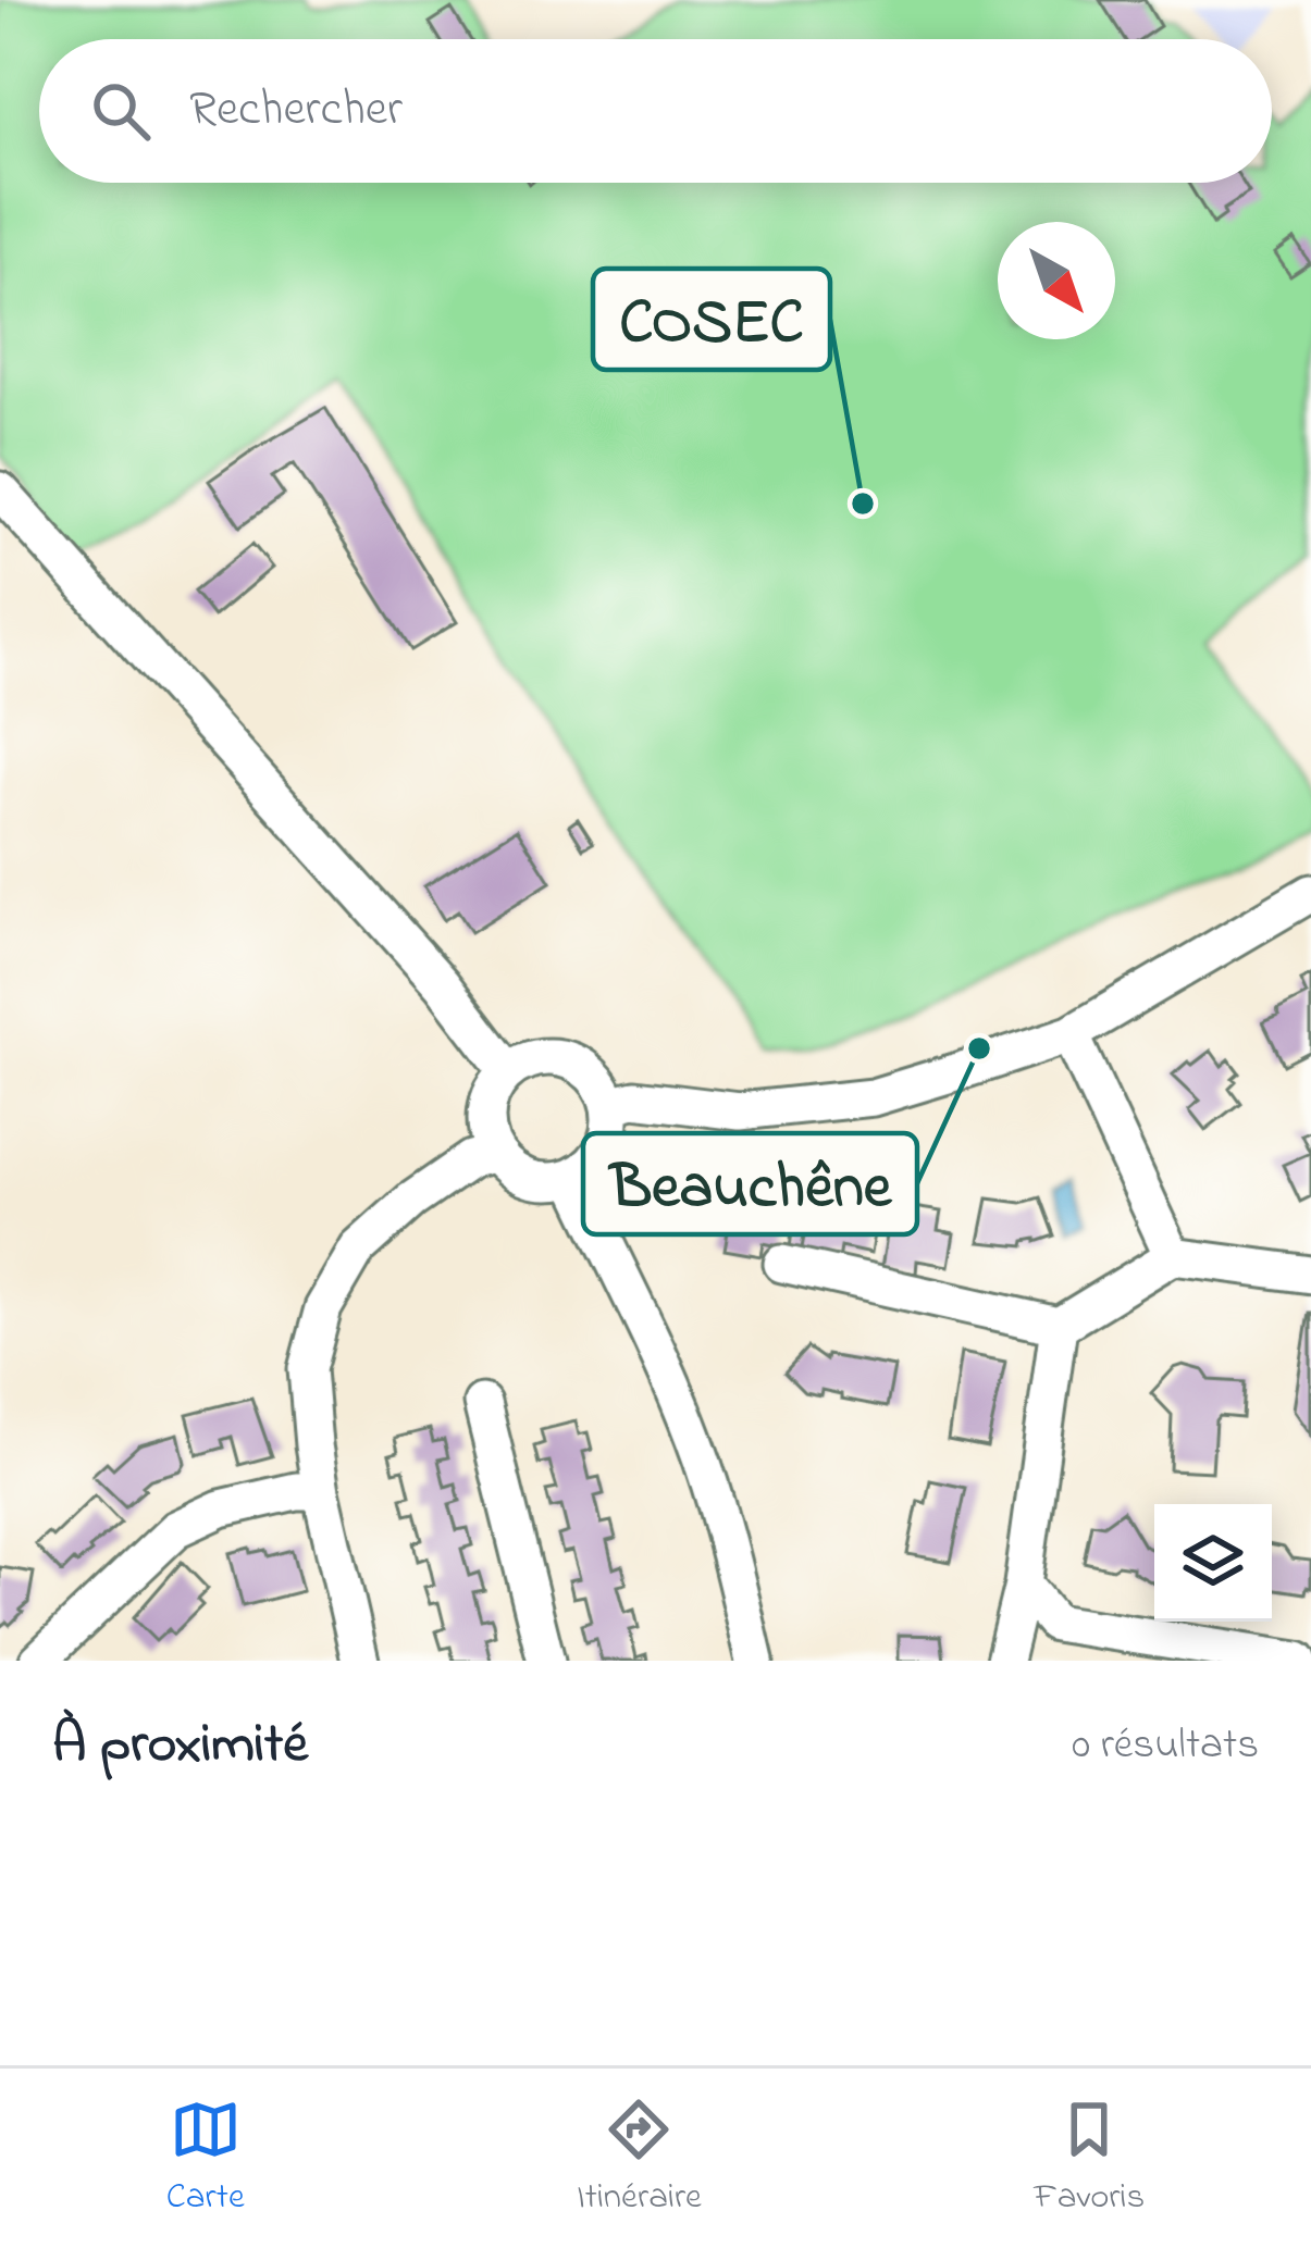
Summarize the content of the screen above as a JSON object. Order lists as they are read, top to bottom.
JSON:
{
  "places": ["COSEC", "Beauchêne"],
  "north": "bottom right",
  "page": {
    "search": "Rechercher",
    "heading": ["À proximité", "0 résultats"],
    "nav": ["Carte", "Itinéraire", "Favoris"]
  }
}
